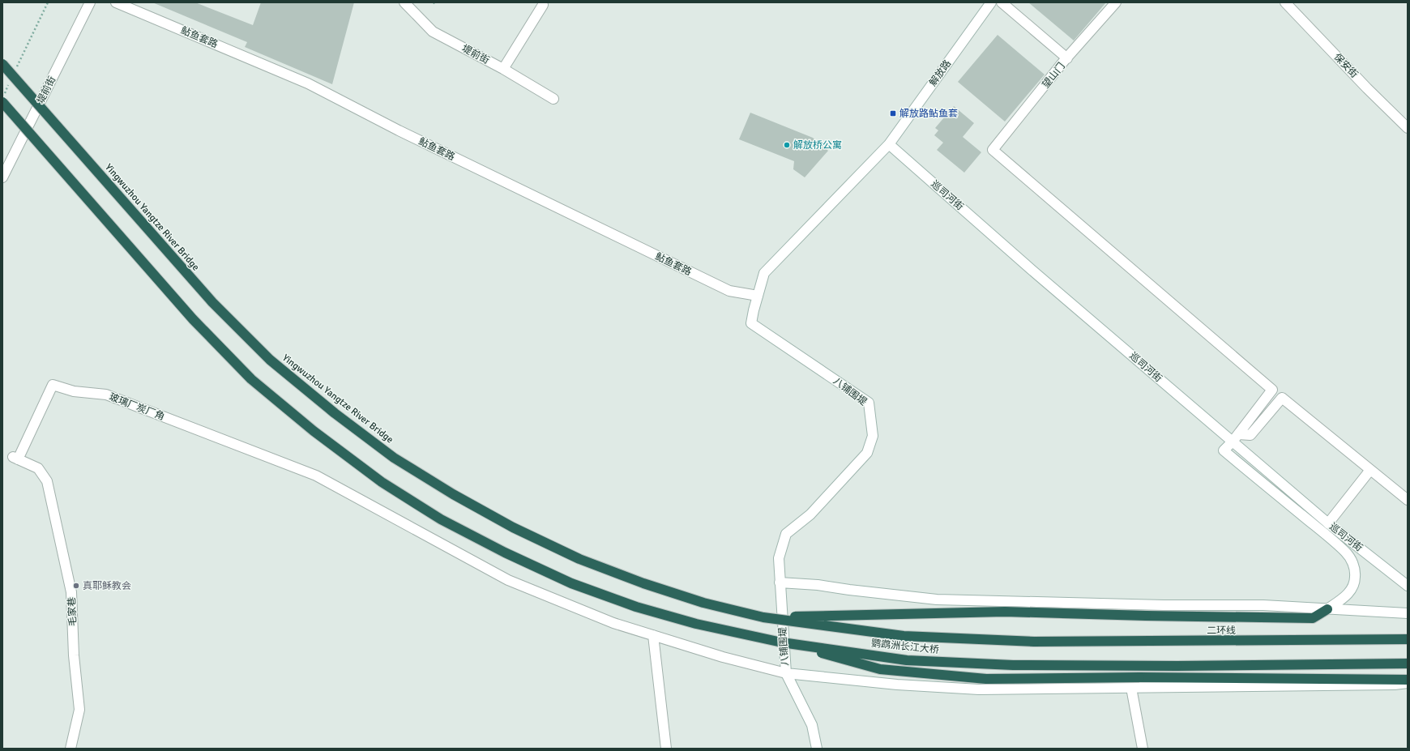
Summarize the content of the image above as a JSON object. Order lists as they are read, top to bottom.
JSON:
{
  "streets": {
    "highway": ["二环线", "鹦鹉洲长江大桥"],
    "street": [
      "鲇鱼套路",
      "堤前街",
      "保安街",
      "解放路",
      "望山门",
      "巡司河街",
      "八铺围堤",
      "玻璃厂炭厂角",
      "毛家巷"
    ]
  },
  "crossings": [
    ["鲇鱼套路", "八铺围堤"],
    ["解放路", "巡司河街"],
    ["解放路", "八铺围堤"],
    ["望山门", "巡司河街"],
    ["巡司河街", "八铺围堤"],
    ["玻璃厂炭厂角", "毛家巷"],
    ["二环线", "鹦鹉洲长江大桥"]
  ],
  "places": {
    "transit": ["解放路鲇鱼套"],
    "other": ["解放桥公寓", "真耶稣教会"]
  }
}
